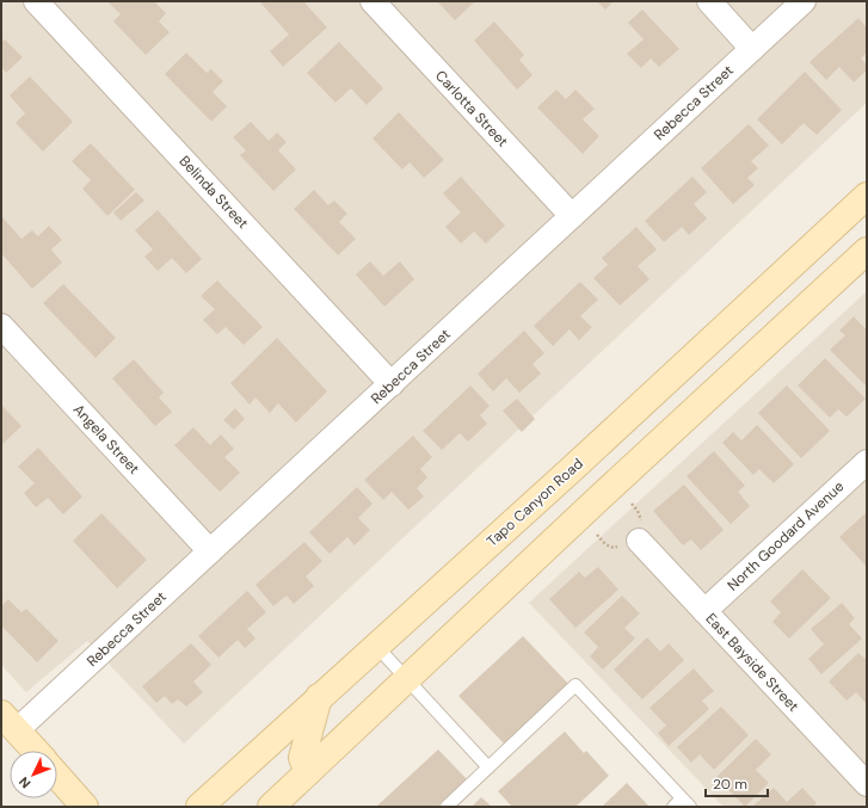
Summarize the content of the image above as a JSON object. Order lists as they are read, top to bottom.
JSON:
{
  "streets": {
    "main road": ["Tapo Canyon Road"],
    "street": [
      "Rebecca Street",
      "Carlotta Street",
      "Belinda Street",
      "Angela Street",
      "North Goodard Avenue",
      "East Bayside Street"
    ]
  },
  "crossings": [
    ["Rebecca Street", "Carlotta Street"],
    ["Rebecca Street", "Belinda Street"],
    ["Rebecca Street", "Angela Street"],
    ["North Goodard Avenue", "East Bayside Street"]
  ],
  "scale_bar": "20 m",
  "north": "bottom left"
}
